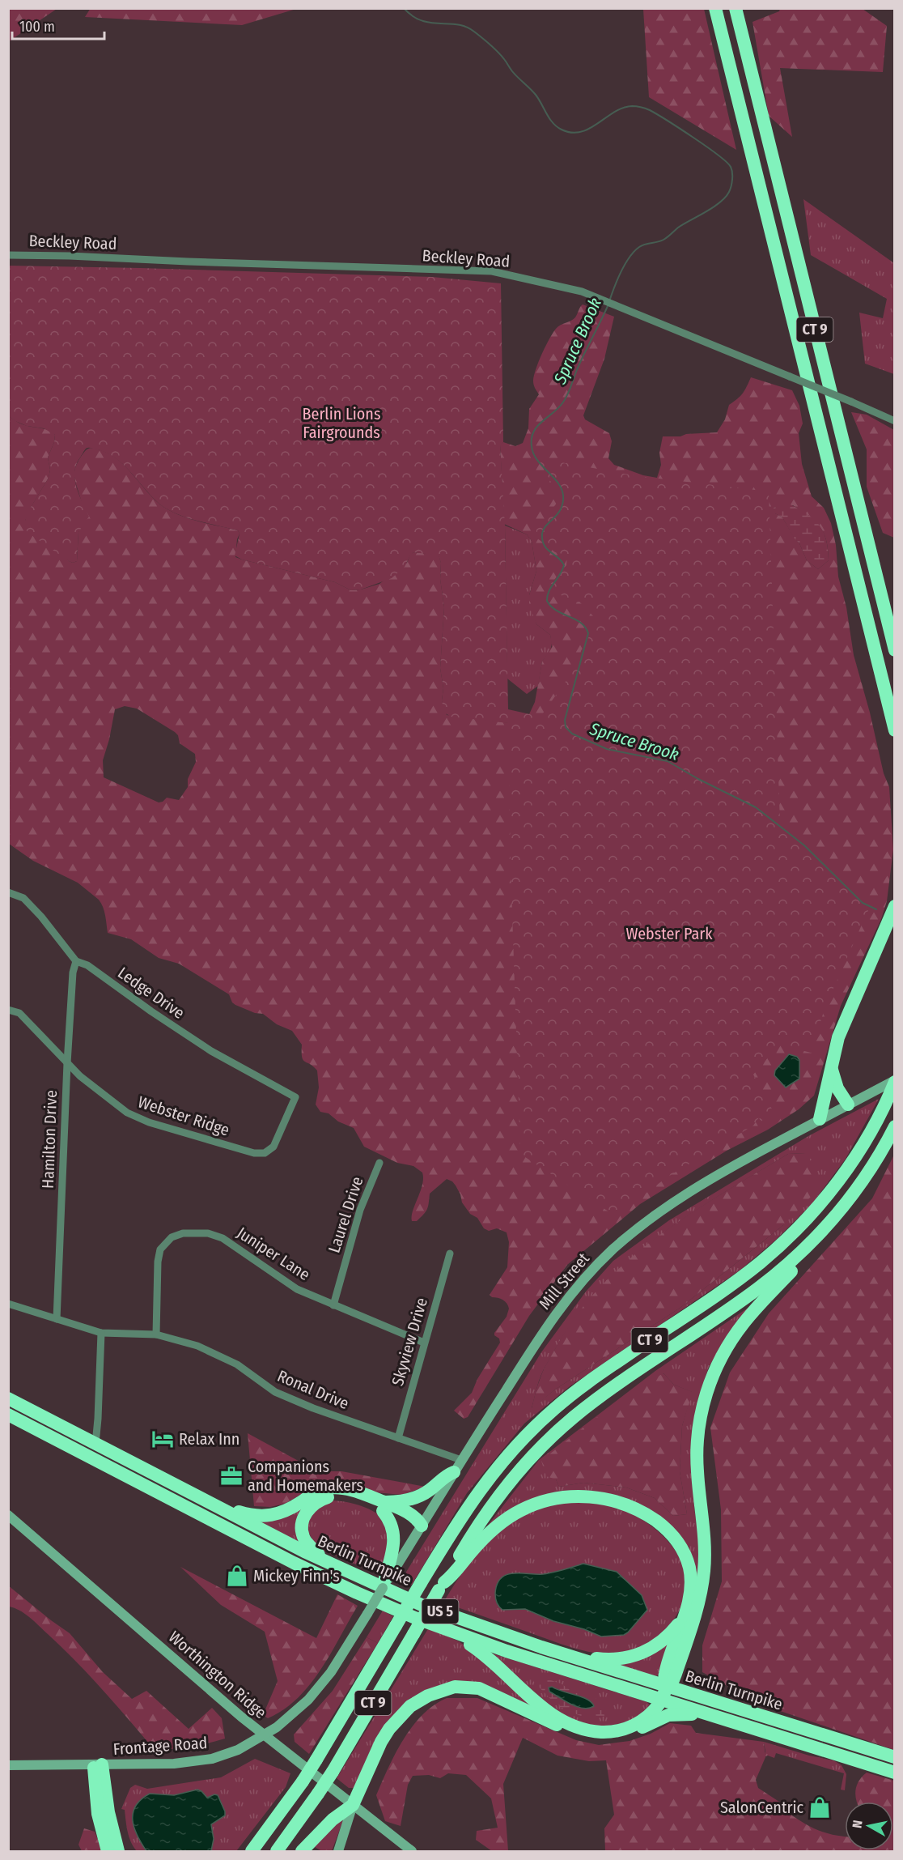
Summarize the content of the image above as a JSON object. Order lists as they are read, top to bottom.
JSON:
{
  "streets": {
    "highway": ["CT 9", "Berlin Turnpike", "US 5"],
    "main road": ["Mill Street", "Worthington Ridge", "Frontage Road"],
    "street": [
      "Beckley Road",
      "Ledge Drive",
      "Webster Ridge",
      "Hamilton Drive",
      "Laurel Drive",
      "Juniper Lane",
      "Skyview Drive",
      "Ronal Drive"
    ]
  },
  "crossings": [
    ["CT 9", "Mill Street"],
    ["Ledge Drive", "Webster Ridge"],
    ["Ledge Drive", "Hamilton Drive"],
    ["Webster Ridge", "Hamilton Drive"],
    ["Hamilton Drive", "Ronal Drive"],
    ["Laurel Drive", "Juniper Lane"],
    ["Juniper Lane", "Skyview Drive"],
    ["Juniper Lane", "Ronal Drive"],
    ["Mill Street", "Ronal Drive"],
    ["Skyview Drive", "Ronal Drive"],
    ["Worthington Ridge", "Frontage Road"]
  ],
  "water": ["Spruce Brook"],
  "parks": ["Berlin Lions Fairgrounds", "Webster Park"],
  "places": {
    "hotel": ["Relax Inn"],
    "office": ["Companions and Homemakers"],
    "shop": ["Mickey Finn's", "SalonCentric"]
  },
  "scale_bar": "100 m",
  "north": "left"
}
